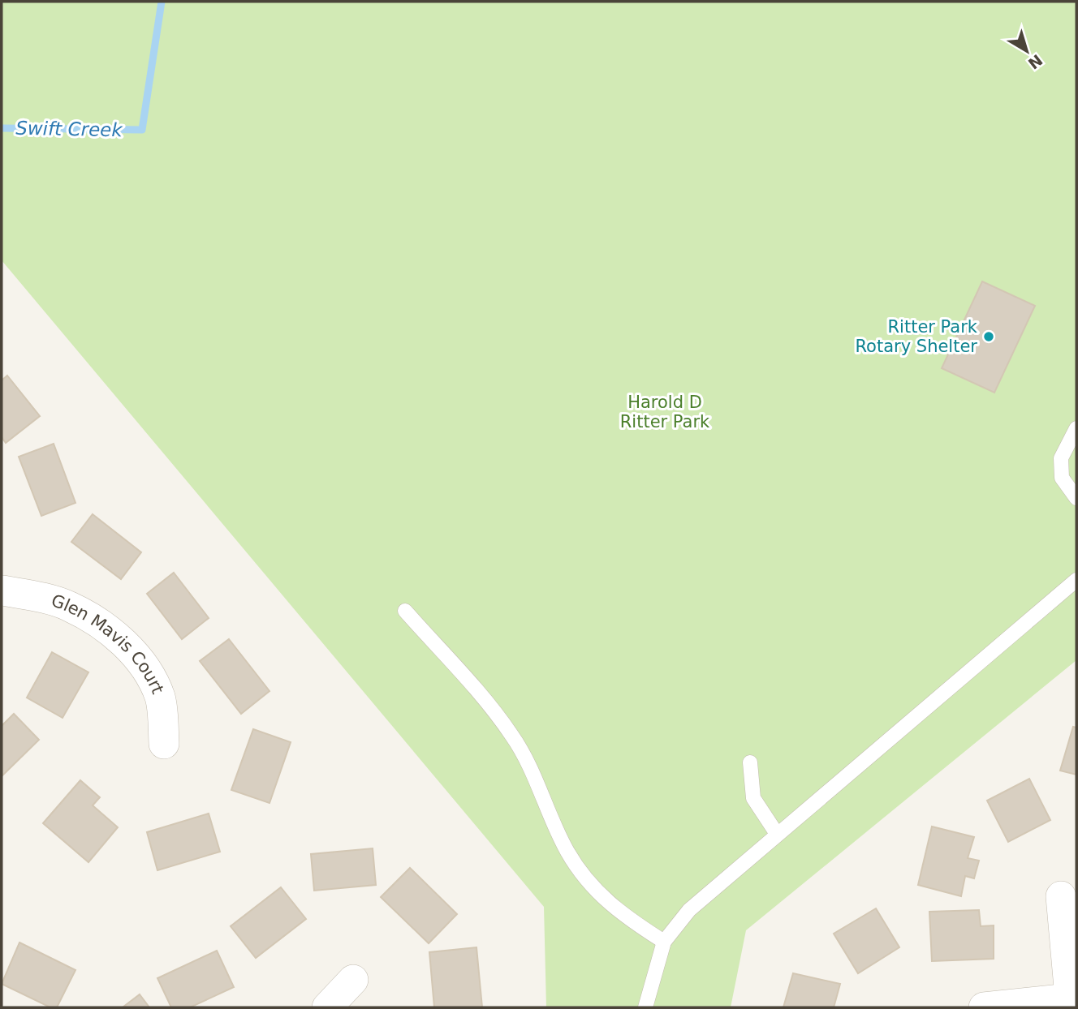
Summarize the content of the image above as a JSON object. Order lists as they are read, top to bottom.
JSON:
{
  "streets": {
    "street": ["Glen Mavis Court"]
  },
  "water": ["Swift Creek"],
  "parks": ["Harold D Ritter Park"],
  "places": ["Ritter Park Rotary Shelter"],
  "north": "bottom right"
}
